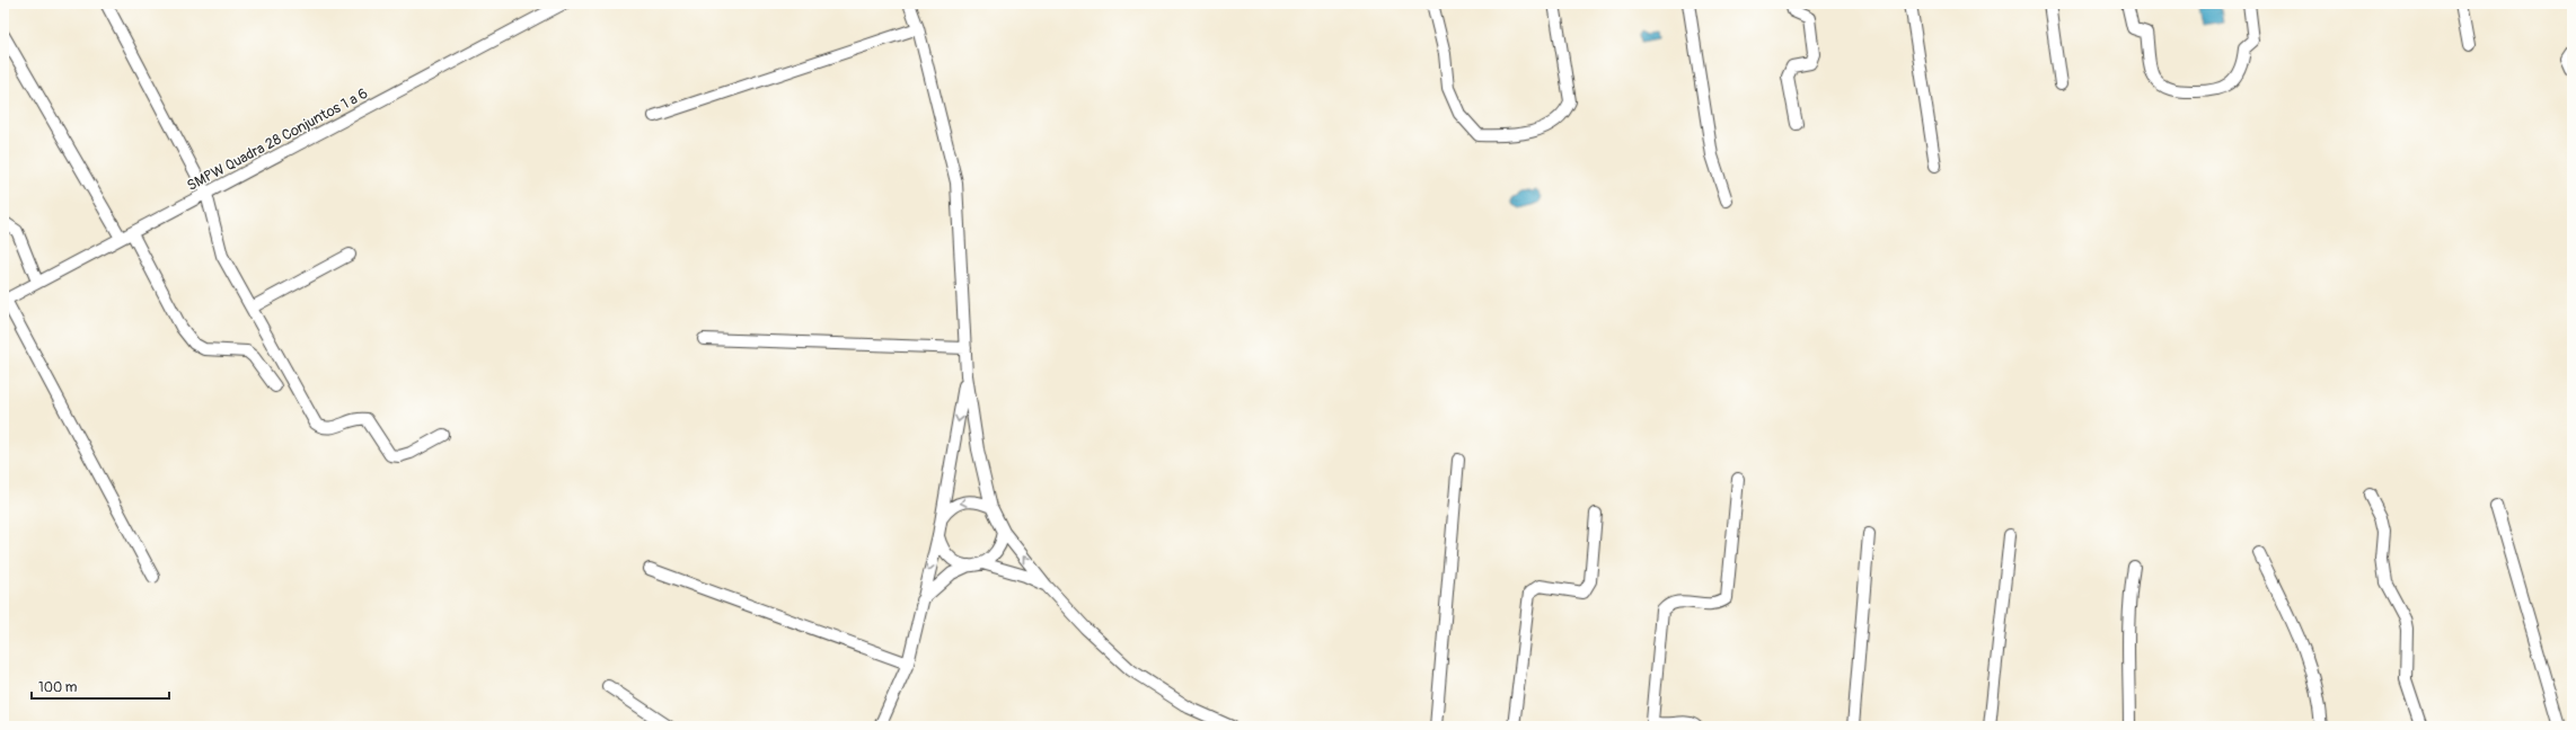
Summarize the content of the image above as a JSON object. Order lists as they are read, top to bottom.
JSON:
{
  "streets": {
    "street": ["SMPW Quadra 28 Conjuntos 1 a 6"]
  },
  "scale_bar": "100 m"
}
